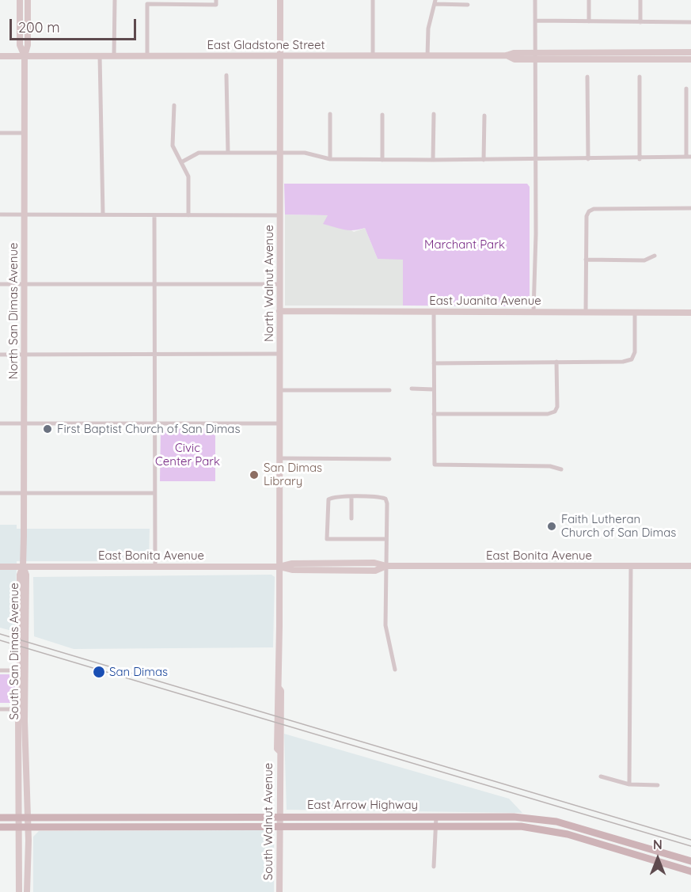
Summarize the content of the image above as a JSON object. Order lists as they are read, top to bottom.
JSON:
{
  "streets": {
    "main road": ["East Arrow Highway"],
    "street": [
      "East Gladstone Street",
      "North Walnut Avenue",
      "East Juanita Avenue",
      "North San Dimas Avenue",
      "East Bonita Avenue",
      "South San Dimas Avenue",
      "South Walnut Avenue"
    ]
  },
  "crossings": [
    ["East Gladstone Street", "North Walnut Avenue"],
    ["East Gladstone Street", "North San Dimas Avenue"],
    ["North Walnut Avenue", "East Juanita Avenue"],
    ["North Walnut Avenue", "East Bonita Avenue"],
    ["North Walnut Avenue", "South Walnut Avenue"],
    ["North San Dimas Avenue", "East Bonita Avenue"],
    ["North San Dimas Avenue", "South San Dimas Avenue"],
    ["East Bonita Avenue", "South San Dimas Avenue"],
    ["East Bonita Avenue", "South Walnut Avenue"],
    ["South San Dimas Avenue", "East Arrow Highway"],
    ["East Arrow Highway", "South Walnut Avenue"]
  ],
  "parks": ["Marchant Park", "Civic Center Park"],
  "places": [
    "First Baptist Church of San Dimas",
    "San Dimas Library",
    "Faith Lutheran Church of San Dimas",
    "San Dimas"
  ],
  "scale_bar": "200 m",
  "north": "top"
}
